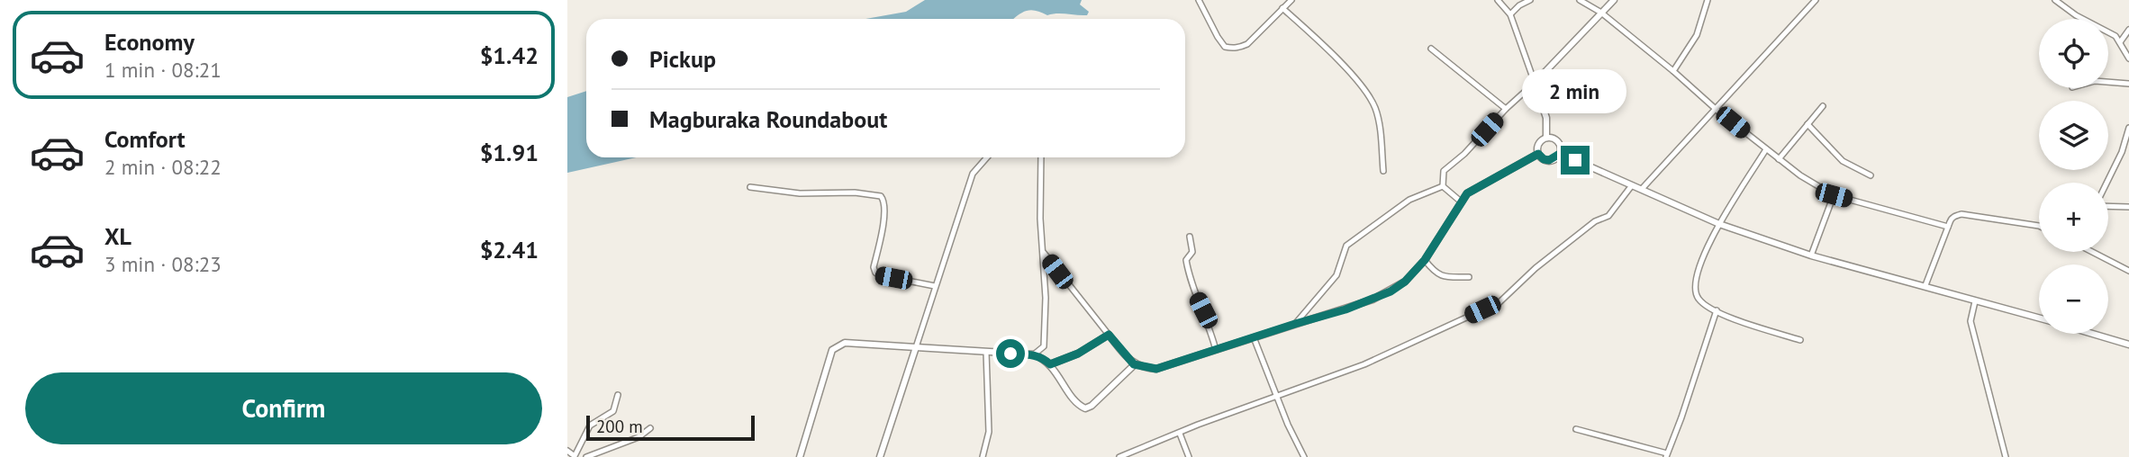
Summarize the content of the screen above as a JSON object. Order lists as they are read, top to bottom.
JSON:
{
  "scale_bar": "200 m",
  "page": {
    "list": [
      {
        "name": "Economy",
        "note": "1 min · 08:21",
        "value": "$1.42"
      },
      {
        "name": "Comfort",
        "note": "2 min · 08:22",
        "value": "$1.91"
      },
      {
        "name": "XL",
        "note": "3 min · 08:23",
        "value": "$2.41"
      }
    ],
    "map_buttons": ["+", "−"],
    "banner": ["Pickup", "Magburaka Roundabout"],
    "bubble": "2 min",
    "buttons": "Confirm",
    "scale": "200 m"
  }
}
